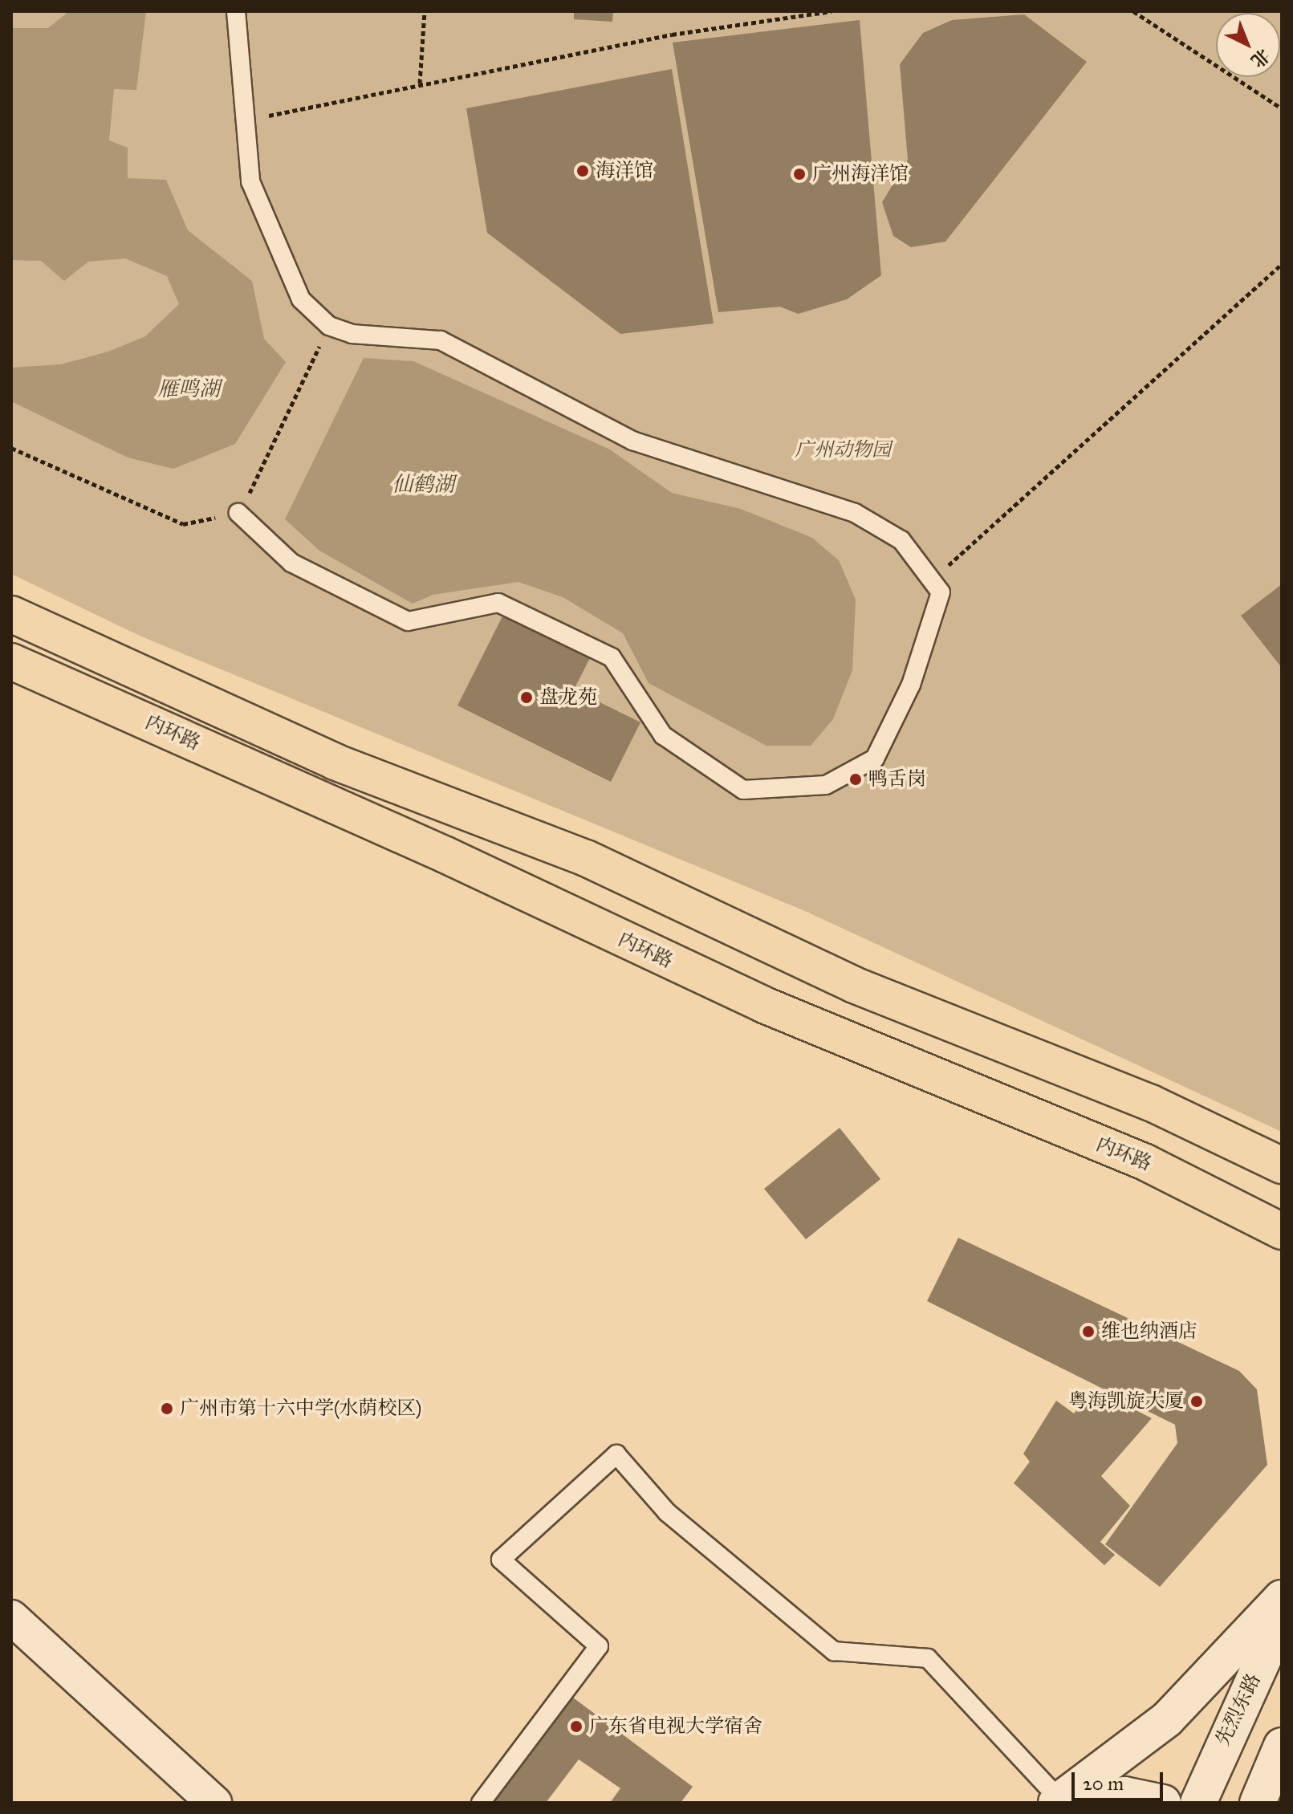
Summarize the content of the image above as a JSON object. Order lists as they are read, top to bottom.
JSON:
{
  "streets": {
    "highway": ["内环路"],
    "main road": ["先烈东路"]
  },
  "water": ["雁鸣湖", "仙鹤湖"],
  "parks": ["广州动物园"],
  "places": [
    "海洋馆",
    "广州海洋馆",
    "盘龙苑",
    "鸭舌岗",
    "维也纳酒店",
    "粤海凯旋大厦",
    "广州市第十六中学(水荫校区)",
    "广东省电视大学宿舍"
  ],
  "scale_bar": "20 m",
  "north": "bottom right"
}
